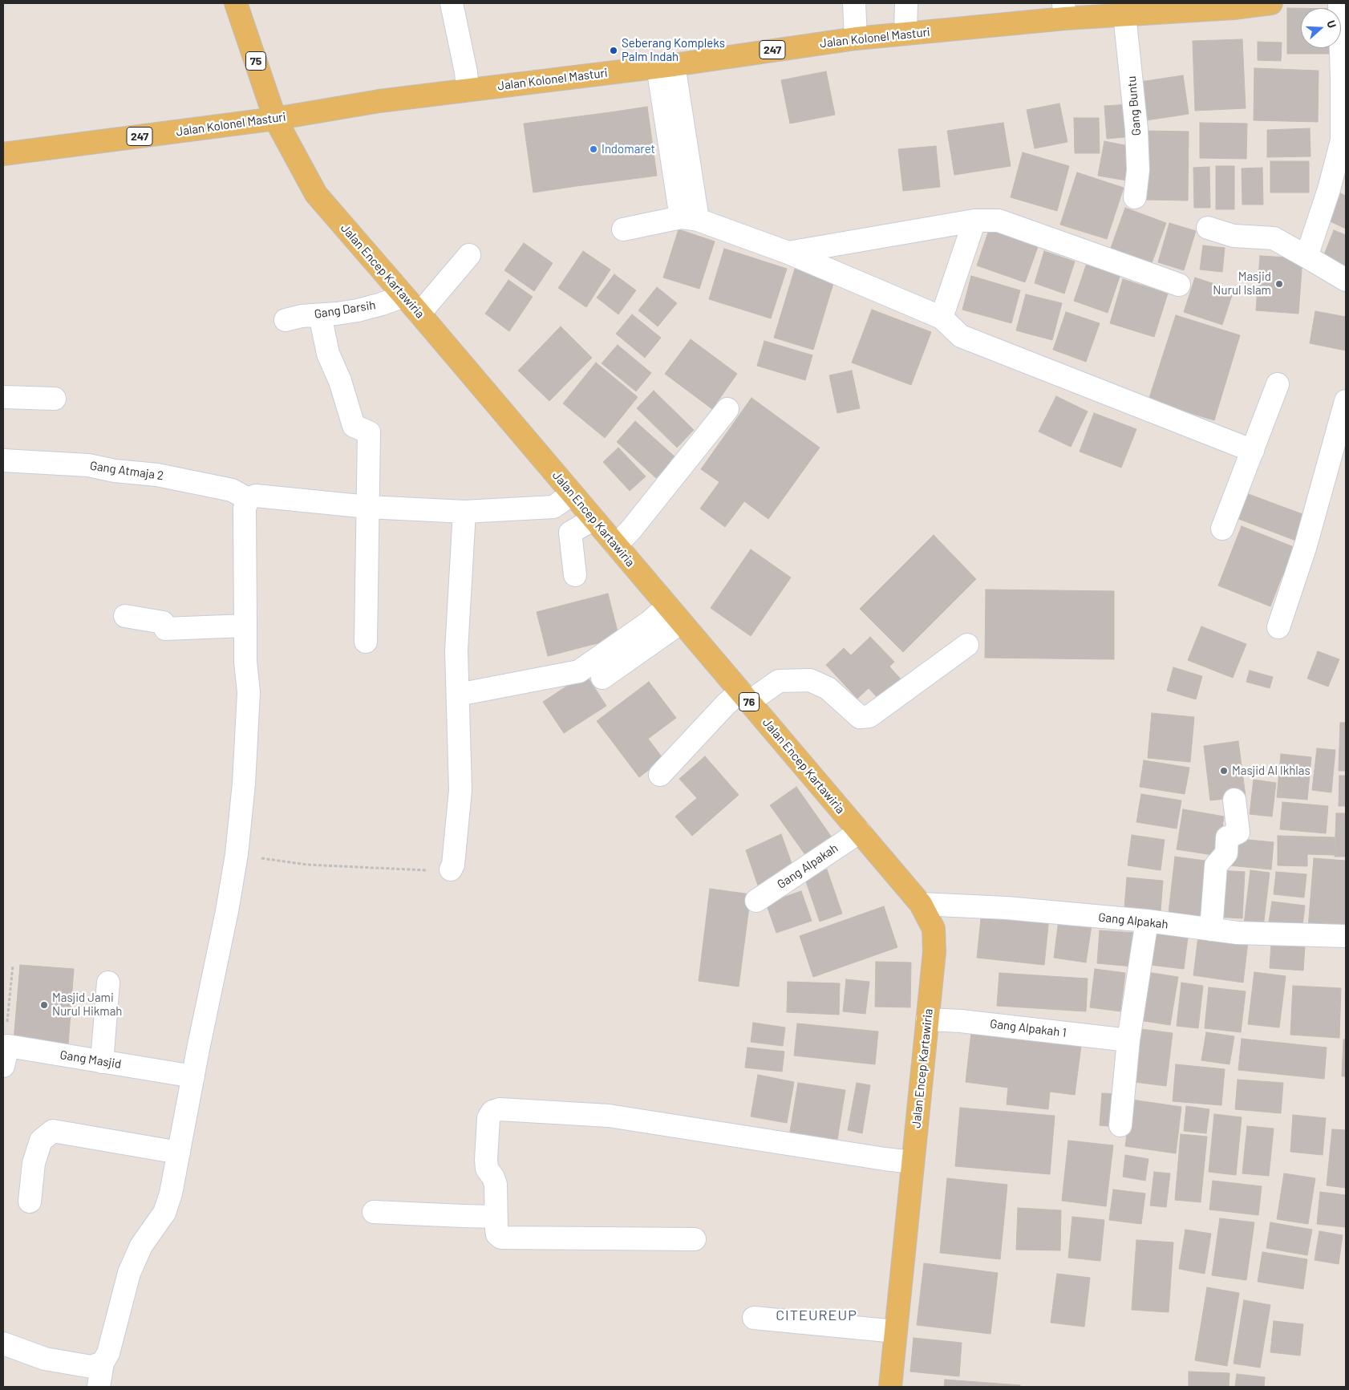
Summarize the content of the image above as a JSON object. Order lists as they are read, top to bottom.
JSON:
{
  "streets": {
    "main road": [
      "Jalan Kolonel Masturi",
      "247",
      "75",
      "Jalan Encep Kartawiria",
      "76"
    ],
    "street": [
      "Gang Buntu",
      "Gang Darsih",
      "Gang Atmaja 2",
      "Gang Alpakah",
      "Gang Alpakah 1",
      "Gang Masjid"
    ]
  },
  "crossings": [
    ["Jalan Kolonel Masturi", "75"],
    ["Jalan Kolonel Masturi", "Gang Buntu"],
    ["Jalan Kolonel Masturi", "Jalan Encep Kartawiria"],
    ["75", "Jalan Encep Kartawiria"],
    ["Jalan Encep Kartawiria", "Gang Darsih"],
    ["Jalan Encep Kartawiria", "Gang Alpakah"],
    ["Jalan Encep Kartawiria", "Gang Alpakah 1"]
  ],
  "districts": ["CITEUREUP"],
  "places": [
    "Seberang Kompleks Palm Indah",
    "Indomaret",
    "Masjid Nurul Islam",
    "Masjid Al Ikhlas",
    "Masjid Jami Nurul Hikmah"
  ],
  "north": "right"
}
